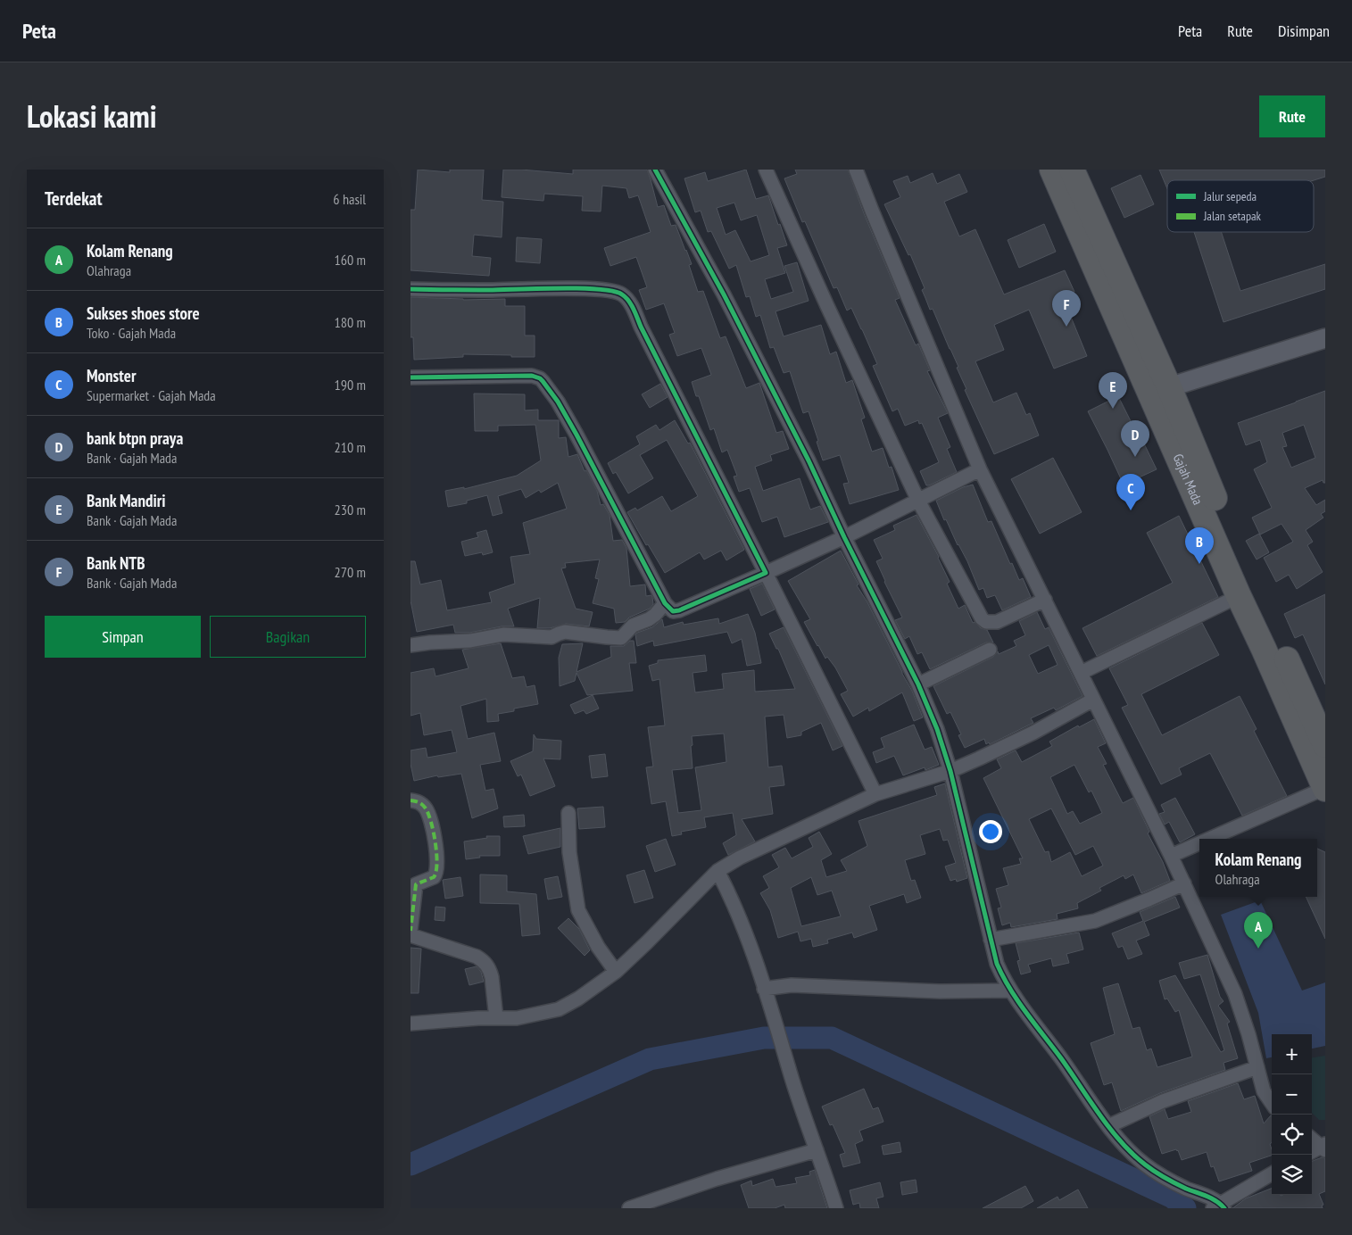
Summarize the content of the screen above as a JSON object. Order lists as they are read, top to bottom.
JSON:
{
  "streets": {
    "highway": ["Gajah Mada"]
  },
  "legend": ["Jalur sepeda", "Jalan setapak"],
  "page": {
    "header": "Peta",
    "nav": ["Peta", "Rute", "Disimpan"],
    "title": "Lokasi kami",
    "buttons": [
      "Rute",
      ["Simpan", "Bagikan"]
    ],
    "heading": ["Terdekat", "6 hasil"],
    "list": [
      {
        "mark": "A",
        "name": "Kolam Renang",
        "note": "Olahraga",
        "value": "160 m"
      },
      {
        "mark": "B",
        "name": "Sukses shoes store",
        "note": "Toko · Gajah Mada",
        "value": "180 m"
      },
      {
        "mark": "C",
        "name": "Monster",
        "note": "Supermarket · Gajah Mada",
        "value": "190 m"
      },
      {
        "mark": "D",
        "name": "bank btpn praya",
        "note": "Bank · Gajah Mada",
        "value": "210 m"
      },
      {
        "mark": "E",
        "name": "Bank Mandiri",
        "note": "Bank · Gajah Mada",
        "value": "230 m"
      },
      {
        "mark": "F",
        "name": "Bank NTB",
        "note": "Bank · Gajah Mada",
        "value": "270 m"
      }
    ],
    "pins": [
      "F",
      "E",
      "D",
      "C",
      "B",
      "A"
    ],
    "popup": ["Kolam Renang", "Olahraga"],
    "map_buttons": ["+", "−"]
  }
}
